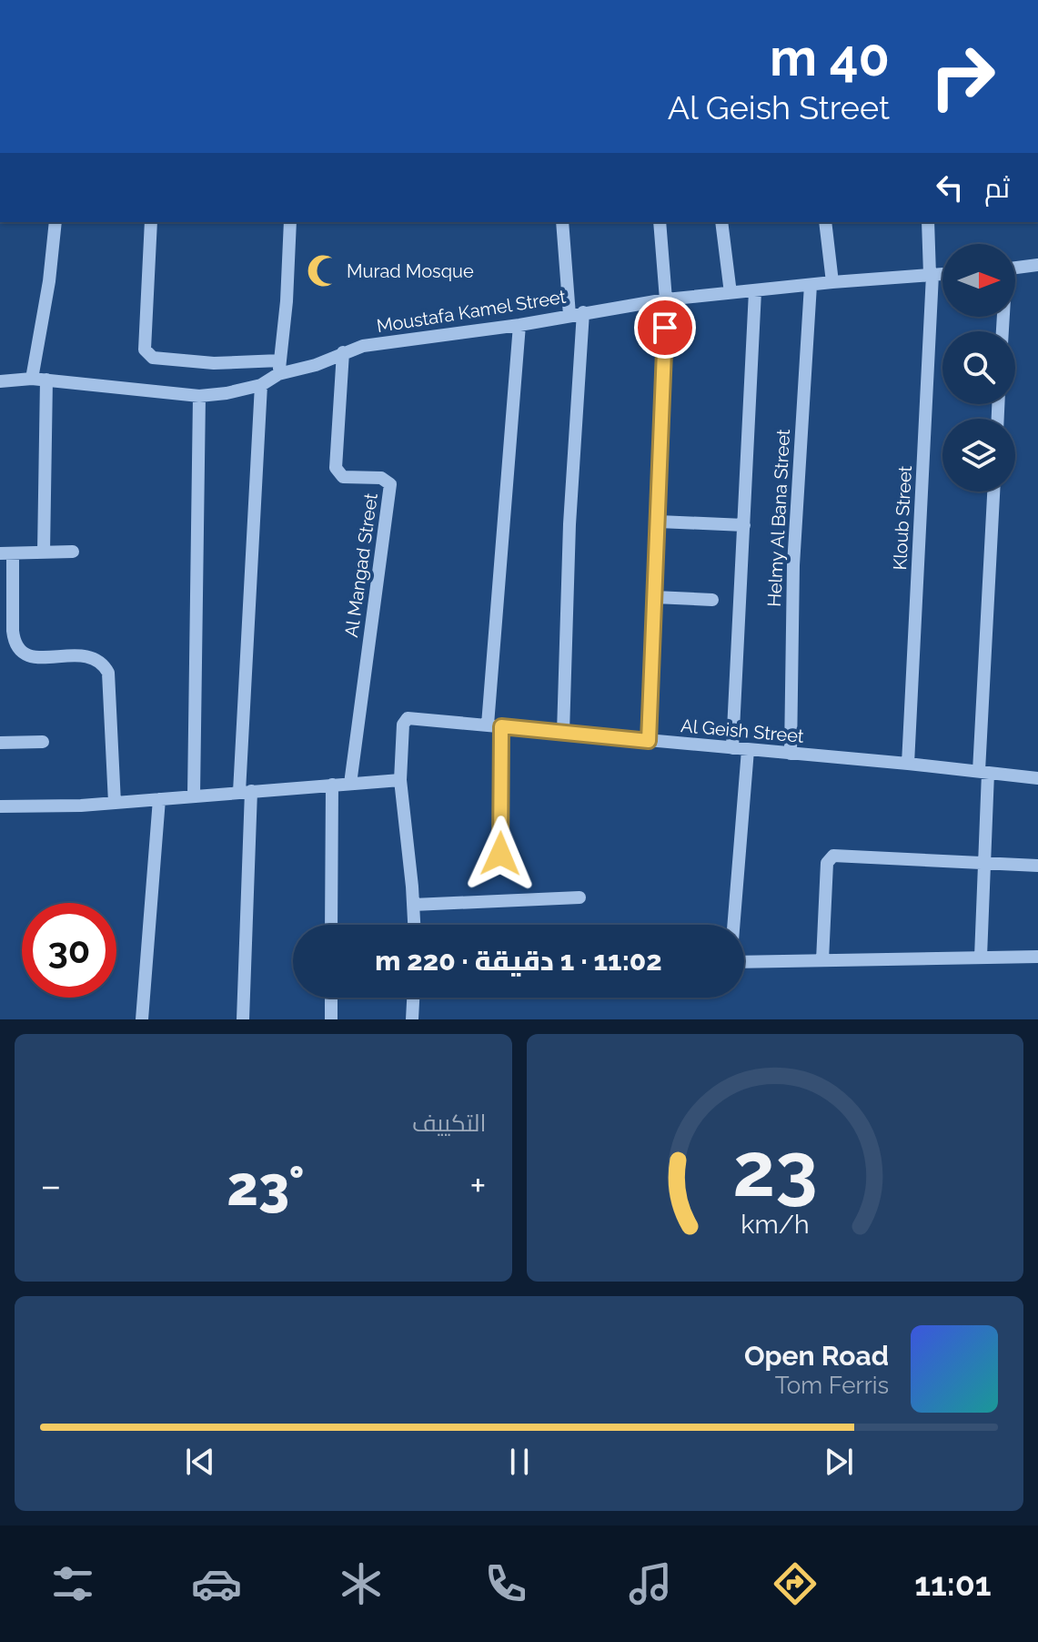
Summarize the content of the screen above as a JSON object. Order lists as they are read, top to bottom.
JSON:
{
  "streets": {
    "street": [
      "Moustafa Kamel Street",
      "Helmy Al Bana Street",
      "Kloub Street",
      "Al Mangad Street",
      "Al Geish Street"
    ]
  },
  "crossings": [
    ["Moustafa Kamel Street", "Helmy Al Bana Street"],
    ["Moustafa Kamel Street", "Kloub Street"],
    ["Moustafa Kamel Street", "Al Mangad Street"],
    ["Helmy Al Bana Street", "Al Geish Street"],
    ["Kloub Street", "Al Geish Street"]
  ],
  "places": {
    "mosque": ["Murad Mosque"]
  },
  "north": "right",
  "page": {
    "turn": ["40 m", "Al Geish Street"],
    "then": "ثم",
    "limit": "30",
    "trip": "11:02 · 1 دقيقة · 220 m",
    "tile": "التكييف",
    "heat": ["−", "23°", "+"],
    "song": ["Open Road", "Tom Ferris"],
    "tabs": "11:01",
    "gauge": ["23", "km/h"]
  }
}
